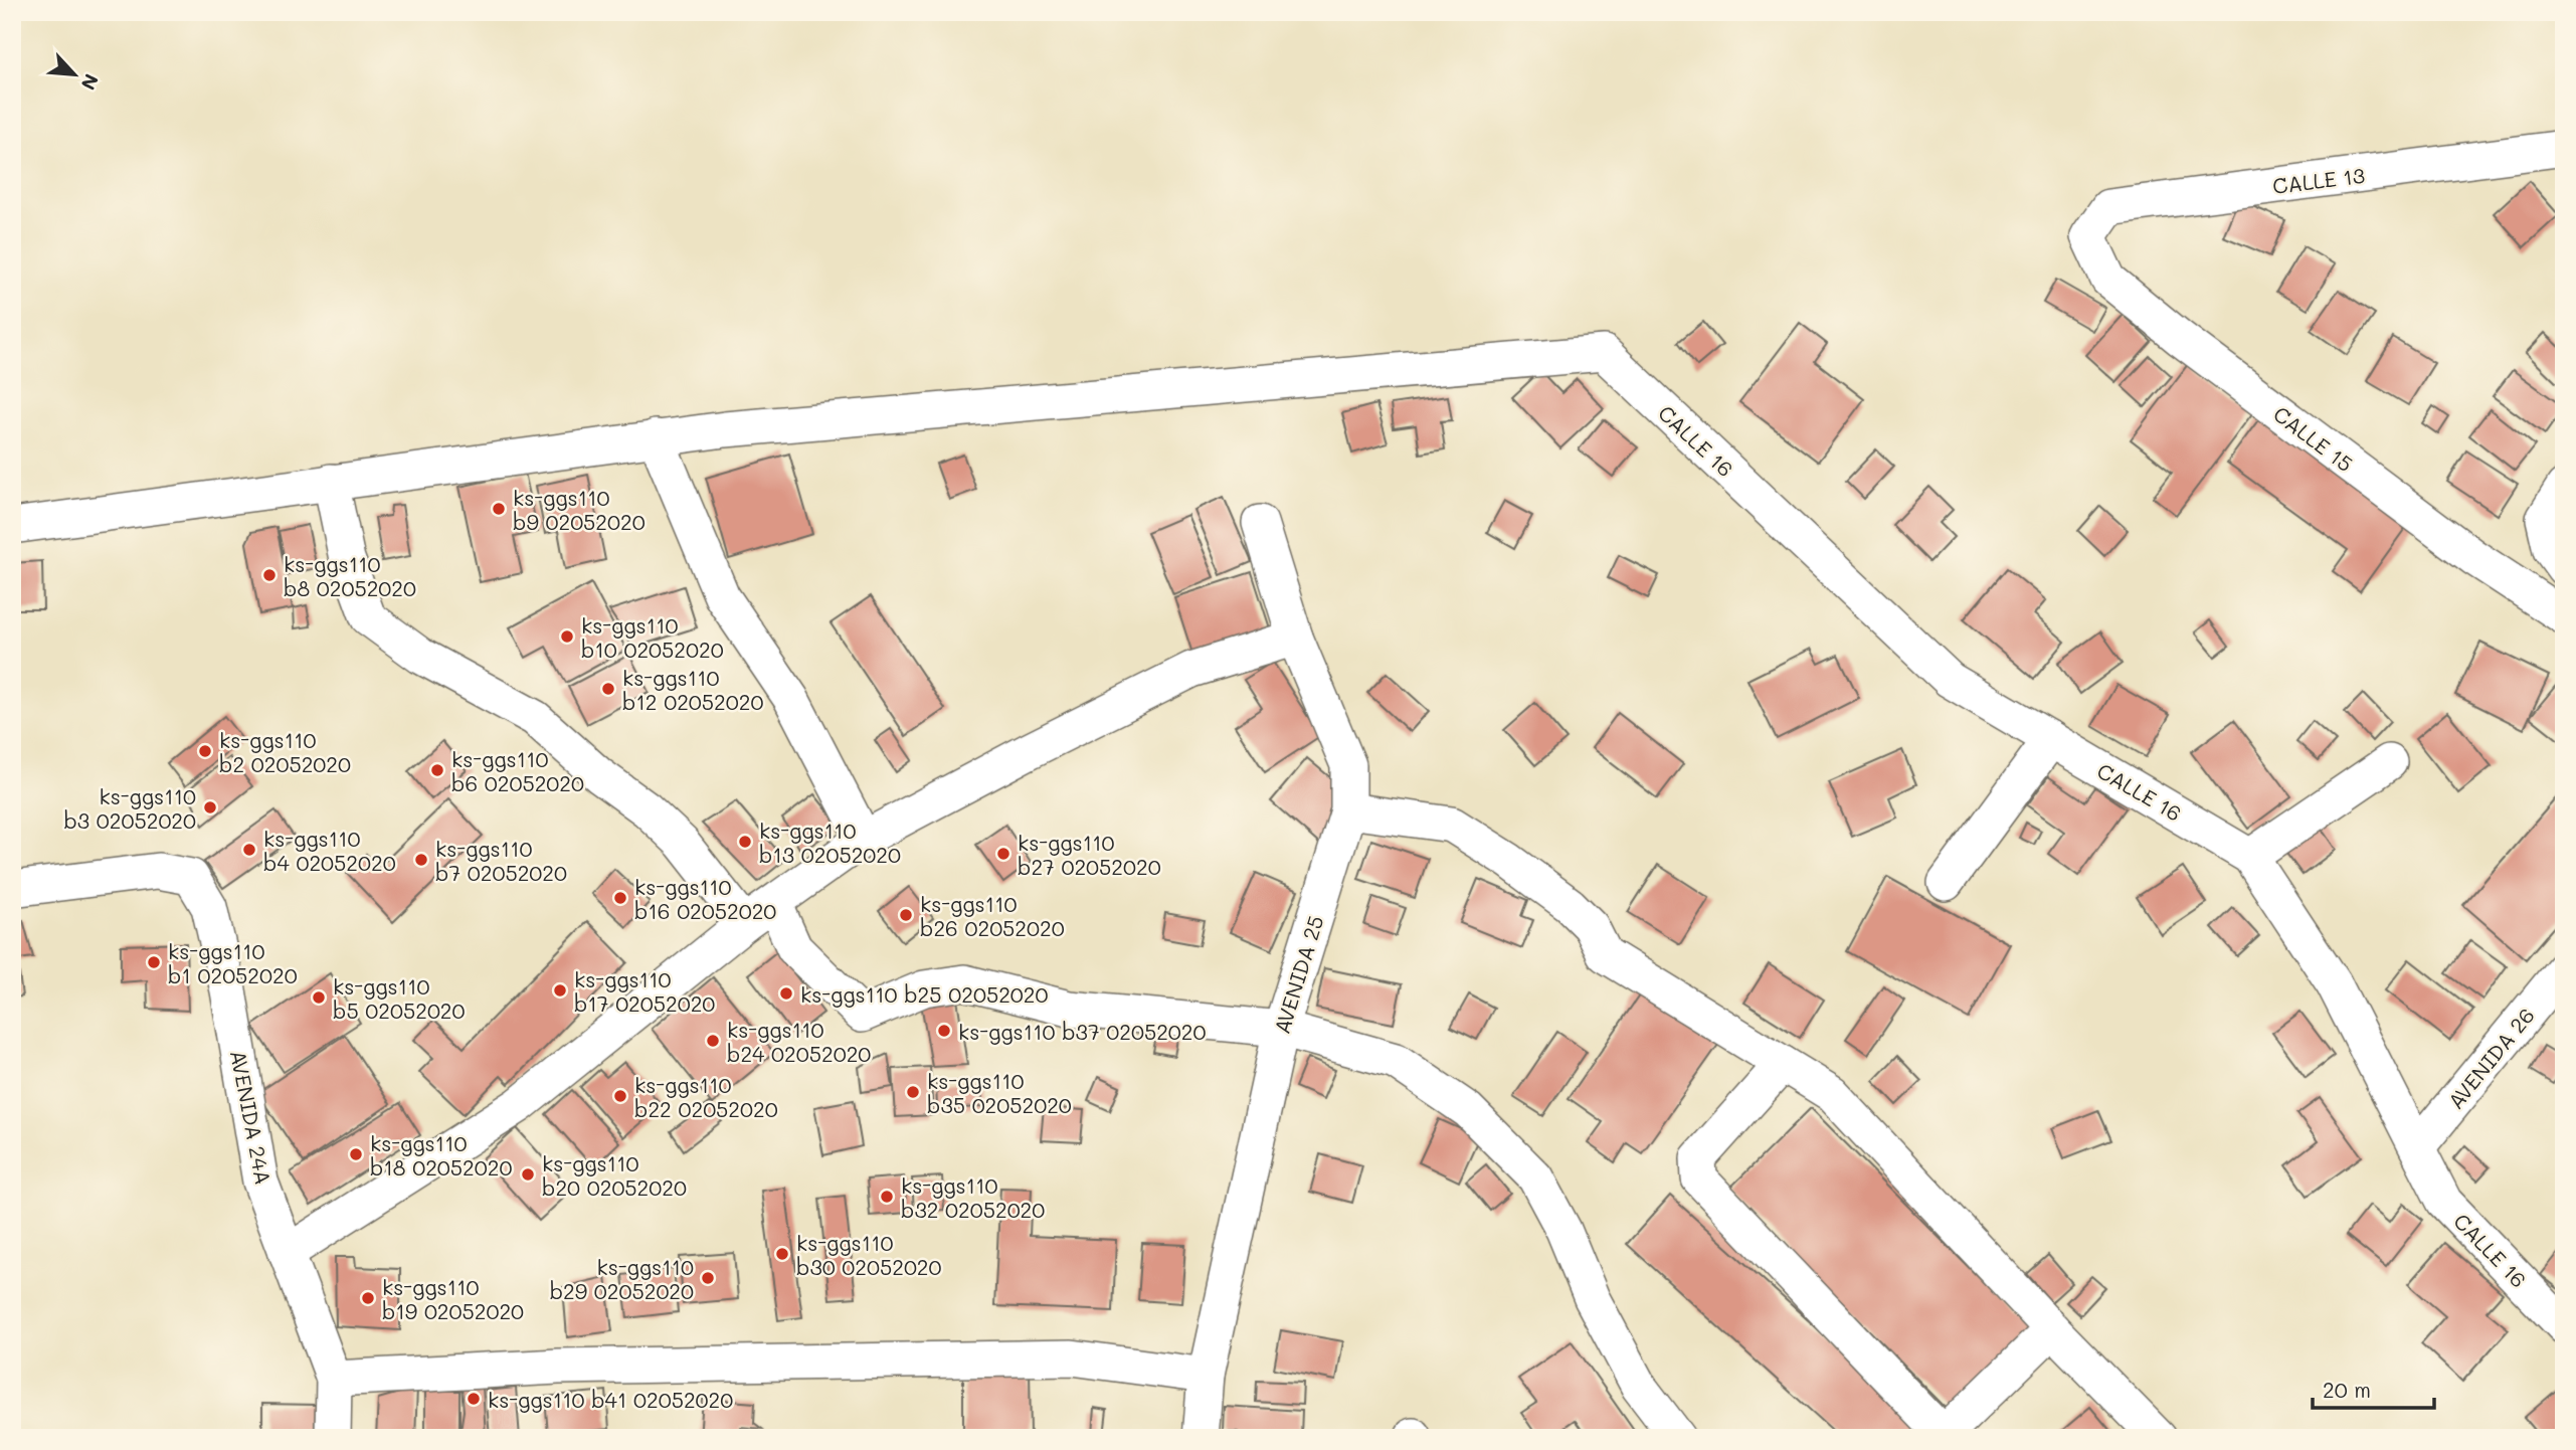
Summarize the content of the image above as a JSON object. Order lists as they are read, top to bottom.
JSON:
{
  "streets": {
    "street": [
      "CALLE 13",
      "CALLE 15",
      "CALLE 16",
      "AVENIDA 25",
      "AVENIDA 26",
      "AVENIDA 24A"
    ]
  },
  "crossings": [
    ["CALLE 13", "CALLE 15"],
    ["CALLE 16", "AVENIDA 26"]
  ],
  "places": [
    "ks-ggs110 b9 02052020",
    "ks-ggs110 b8 02052020",
    "ks-ggs110 b10 02052020",
    "ks-ggs110 b12 02052020",
    "ks-ggs110 b2 02052020",
    "ks-ggs110 b6 02052020",
    "ks-ggs110 b3 02052020",
    "ks-ggs110 b13 02052020",
    "ks-ggs110 b4 02052020",
    "ks-ggs110 b27 02052020",
    "ks-ggs110 b7 02052020",
    "ks-ggs110 b16 02052020",
    "ks-ggs110 b26 02052020",
    "ks-ggs110 b1 02052020",
    "ks-ggs110 b17 02052020",
    "ks-ggs110 b25 02052020",
    "ks-ggs110 b5 02052020",
    "ks-ggs110 b37 02052020",
    "ks-ggs110 b24 02052020",
    "ks-ggs110 b35 02052020",
    "ks-ggs110 b22 02052020",
    "ks-ggs110 b18 02052020",
    "ks-ggs110 b20 02052020",
    "ks-ggs110 b32 02052020",
    "ks-ggs110 b30 02052020",
    "ks-ggs110 b29 02052020",
    "ks-ggs110 b19 02052020",
    "ks-ggs110 b41 02052020"
  ],
  "scale_bar": "20 m",
  "north": "bottom right"
}
